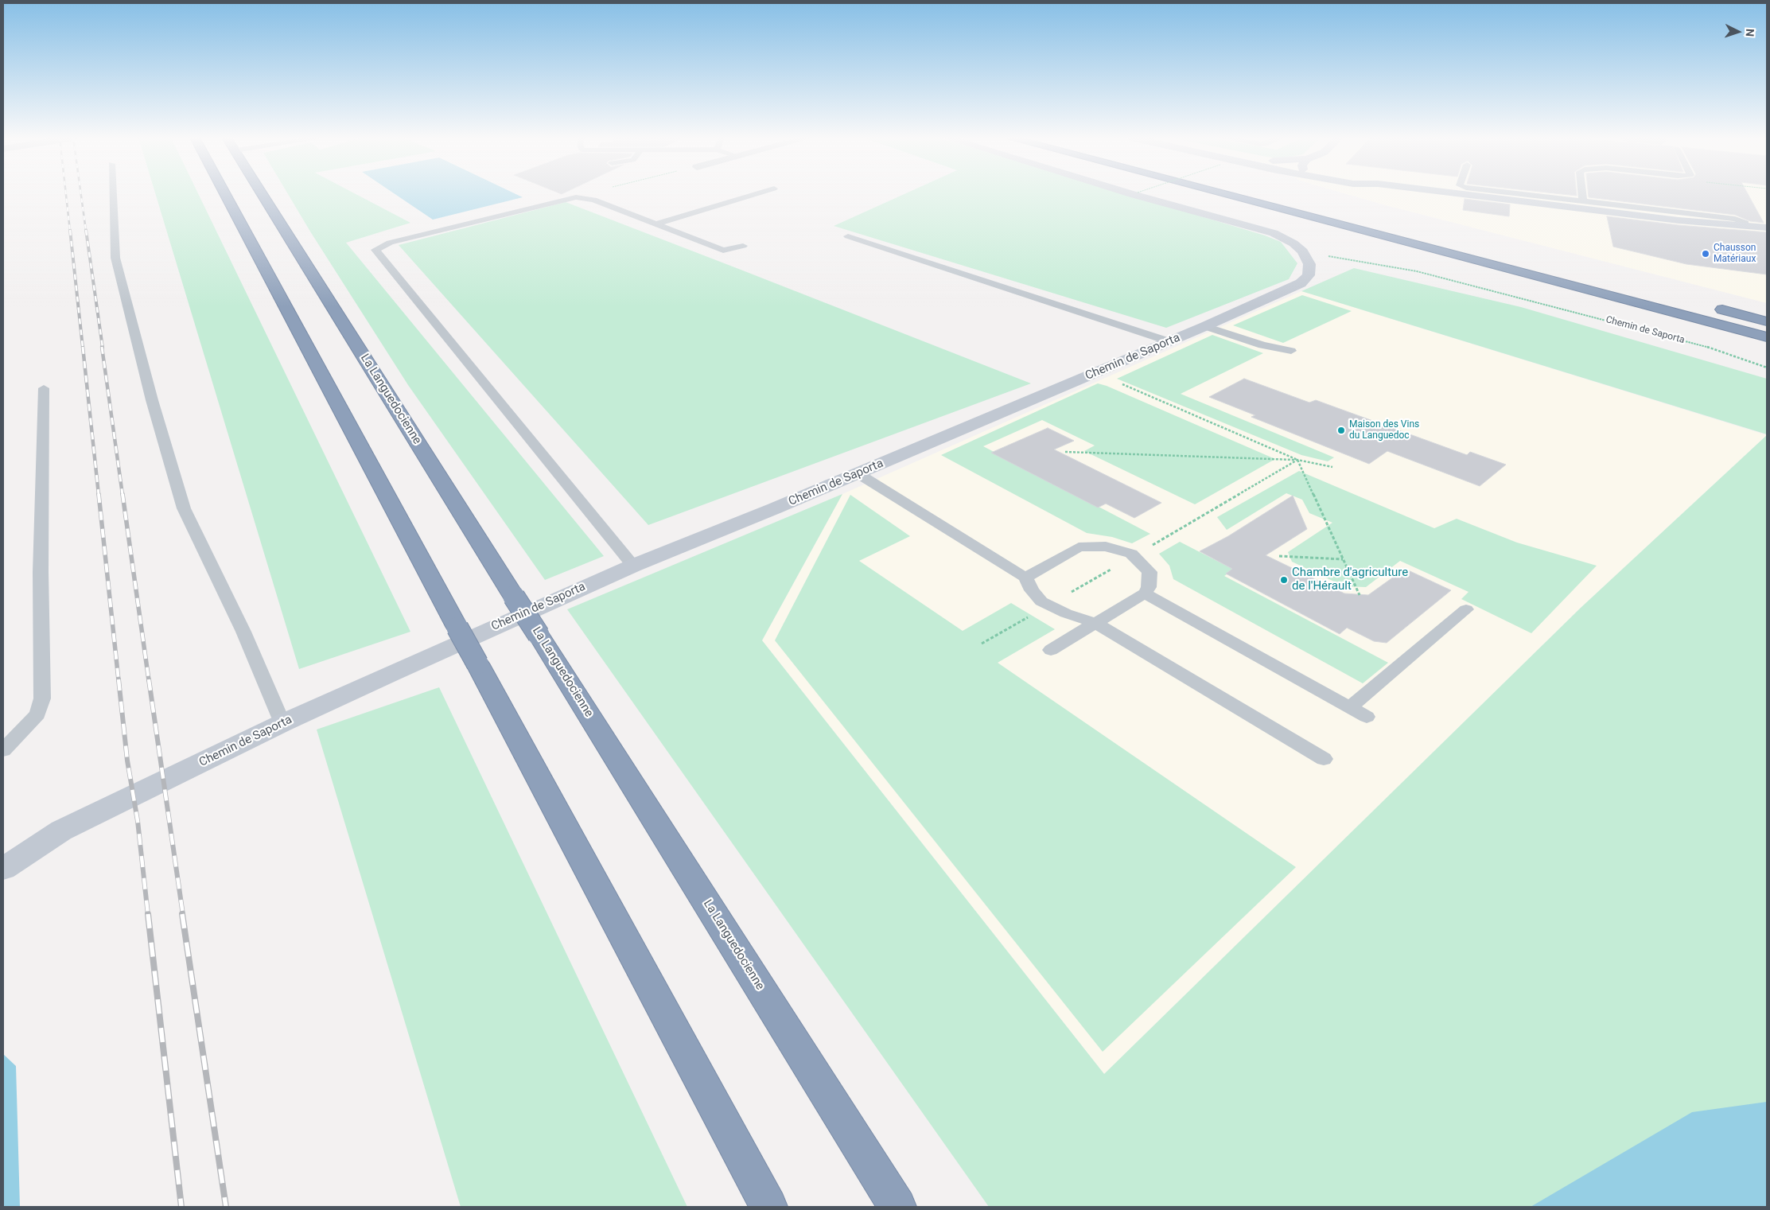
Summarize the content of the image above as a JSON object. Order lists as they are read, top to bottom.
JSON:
{
  "streets": {
    "highway": ["La Languedocienne"],
    "street": ["Chemin de Saporta"]
  },
  "places": ["Chausson Matériaux", "Maison des Vins du Languedoc", "Chambre d'agriculture de l'Hérault"],
  "north": "right"
}
